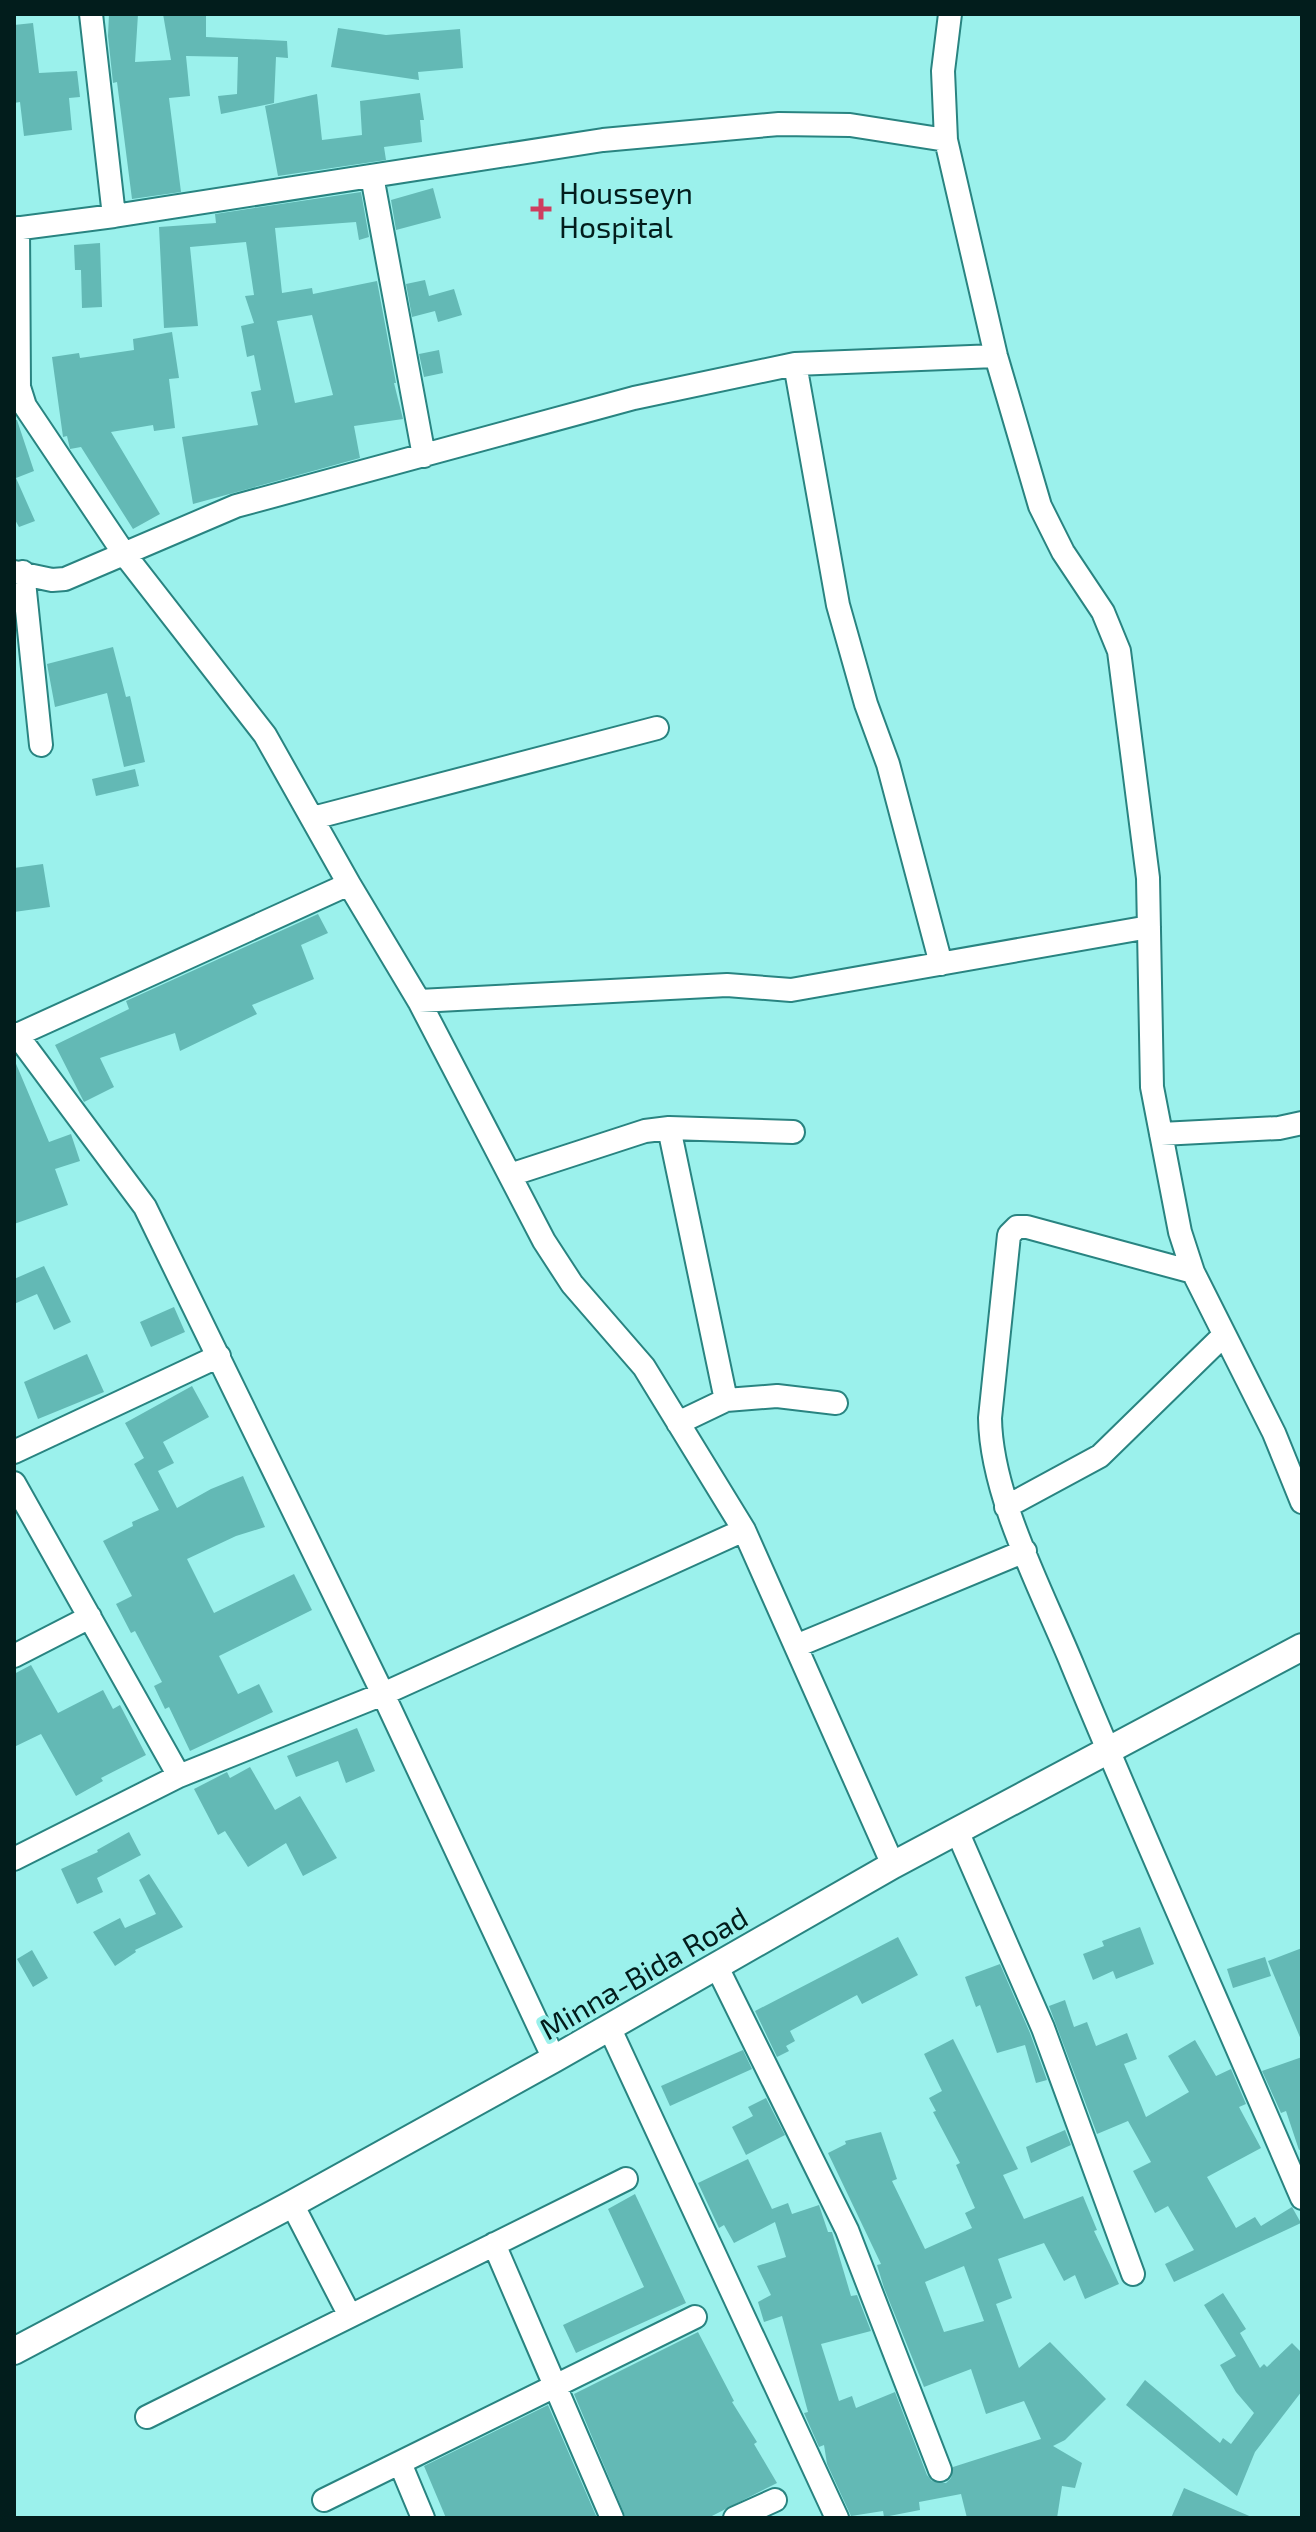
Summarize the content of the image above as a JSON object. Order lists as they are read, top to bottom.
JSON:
{
  "streets": {
    "main road": ["Minna-Bida Road"]
  },
  "places": {
    "health": ["Housseyn Hospital"]
  }
}
